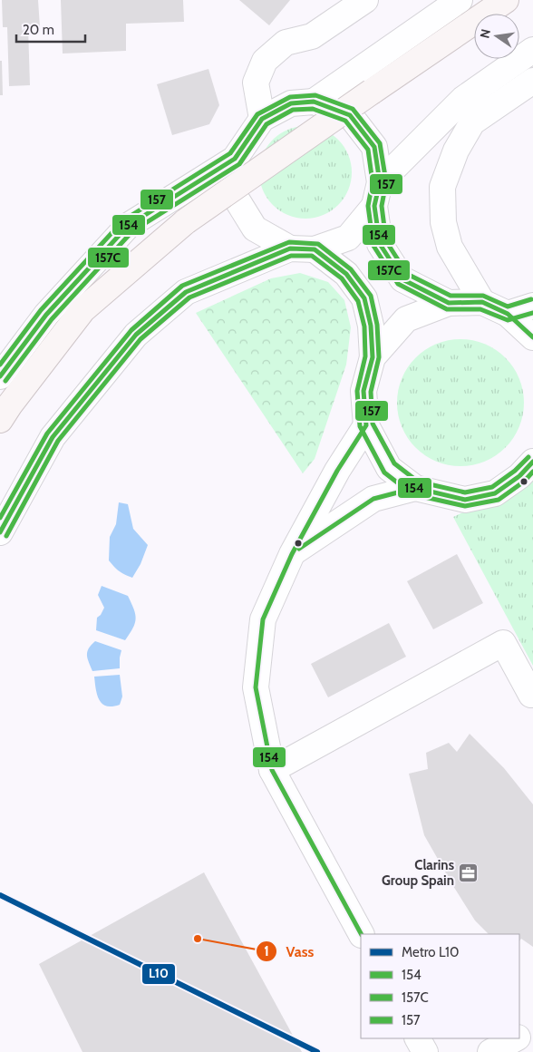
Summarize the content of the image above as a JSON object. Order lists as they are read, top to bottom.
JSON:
{
  "places": {
    "office": ["Clarins Group Spain"],
    "other": ["Vass"]
  },
  "lines": [
    "transit line 157",
    "transit line 154",
    "transit line 157C",
    "metro line L10"
  ],
  "legend": [
    "Metro L10",
    "154",
    "157C",
    "157"
  ],
  "scale_bar": "20 m",
  "north": "left"
}
